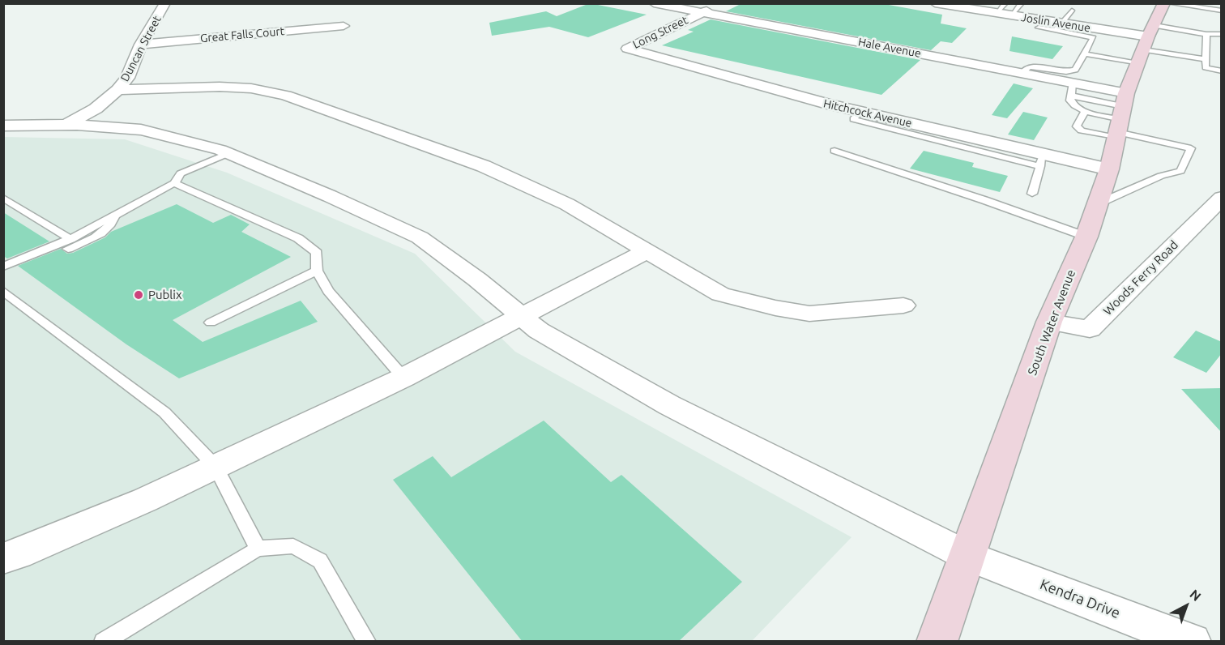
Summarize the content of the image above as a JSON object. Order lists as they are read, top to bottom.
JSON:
{
  "streets": {
    "main road": ["South Water Avenue"],
    "street": [
      "Joslin Avenue",
      "Long Street",
      "Great Falls Court",
      "Hale Avenue",
      "Duncan Street",
      "Hitchcock Avenue",
      "Woods Ferry Road",
      "Kendra Drive"
    ]
  },
  "crossings": [
    ["Joslin Avenue", "South Water Avenue"],
    ["Long Street", "Hale Avenue"],
    ["Long Street", "Hitchcock Avenue"],
    ["Great Falls Court", "Duncan Street"],
    ["Hale Avenue", "South Water Avenue"],
    ["Duncan Street", "Kendra Drive"],
    ["Hitchcock Avenue", "South Water Avenue"],
    ["Woods Ferry Road", "South Water Avenue"],
    ["South Water Avenue", "Kendra Drive"]
  ],
  "places": ["Publix"],
  "north": "top right"
}
